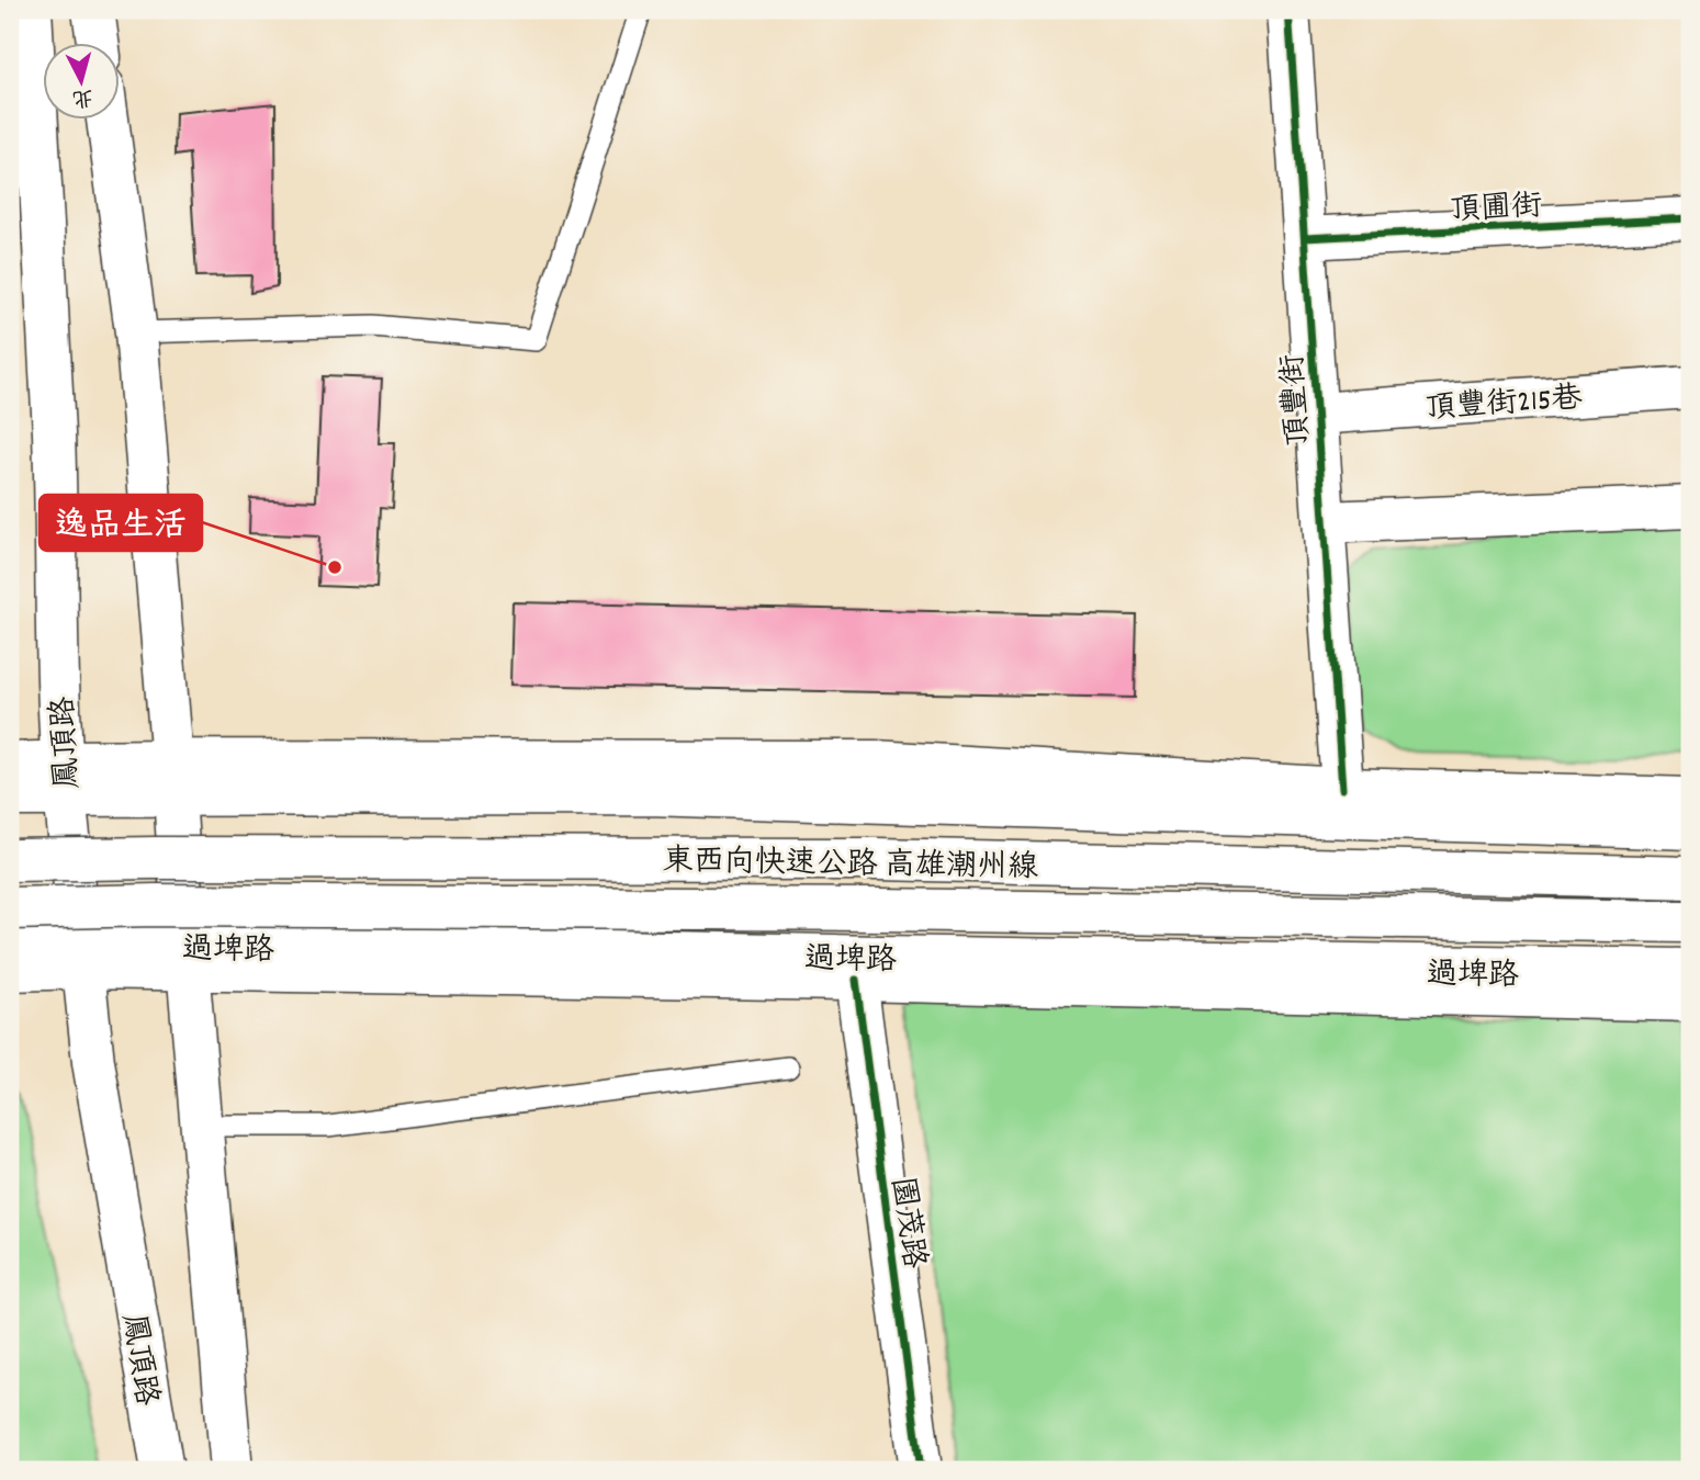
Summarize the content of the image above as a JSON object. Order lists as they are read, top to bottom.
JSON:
{
  "streets": {
    "main road": [
      "頂圃街",
      "頂豐街",
      "頂豐街215巷",
      "鳳頂路",
      "東西向快速公路 高雄潮州線",
      "過埤路",
      "園茂路"
    ]
  },
  "crossings": [
    ["頂圃街", "頂豐街"],
    ["頂豐街", "頂豐街215巷"],
    ["過埤路", "園茂路"]
  ],
  "places": ["逸品生活"],
  "north": "bottom"
}
